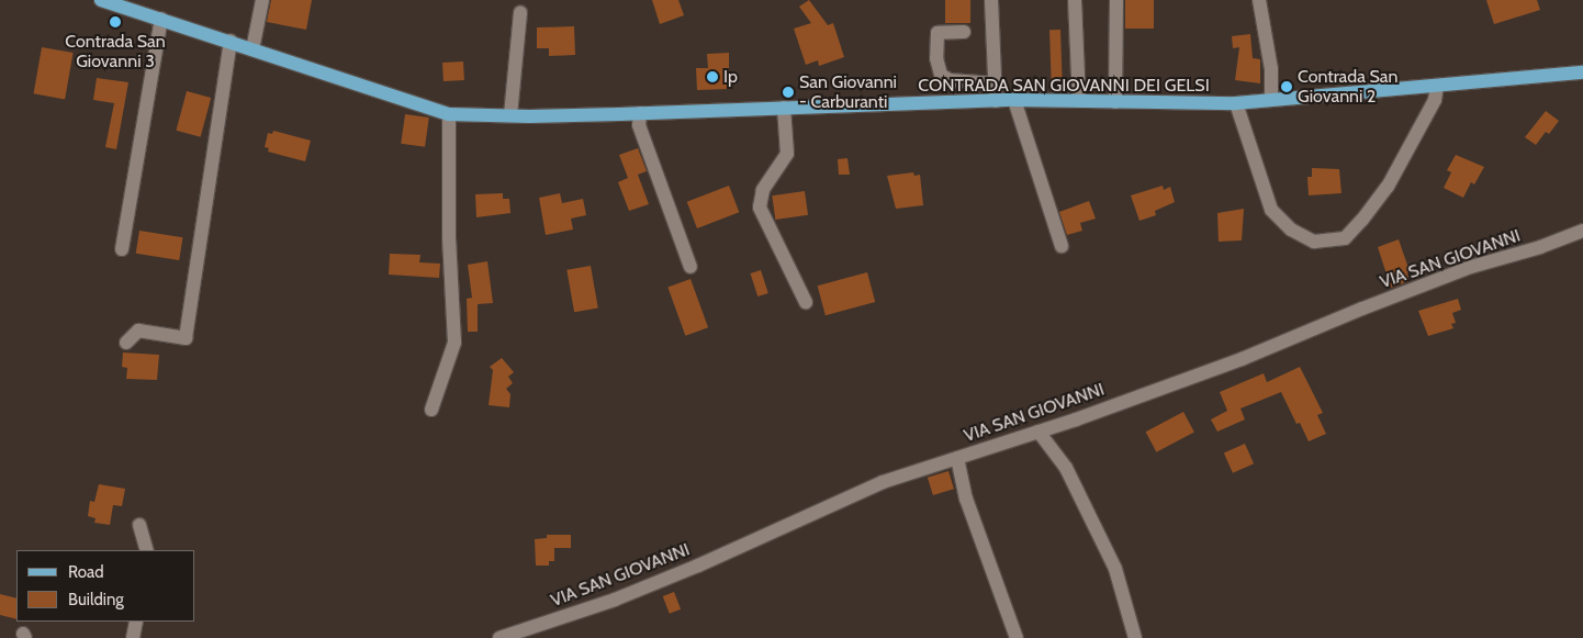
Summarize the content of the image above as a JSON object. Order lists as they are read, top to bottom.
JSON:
{
  "streets": {
    "main road": ["CONTRADA SAN GIOVANNI DEI GELSI"],
    "street": ["VIA SAN GIOVANNI"]
  },
  "places": [
    "Contrada San Giovanni 3",
    "Ip",
    "Contrada San Giovanni 2",
    "San Giovanni - Carburanti"
  ],
  "legend": ["Road", "Building"]
}
